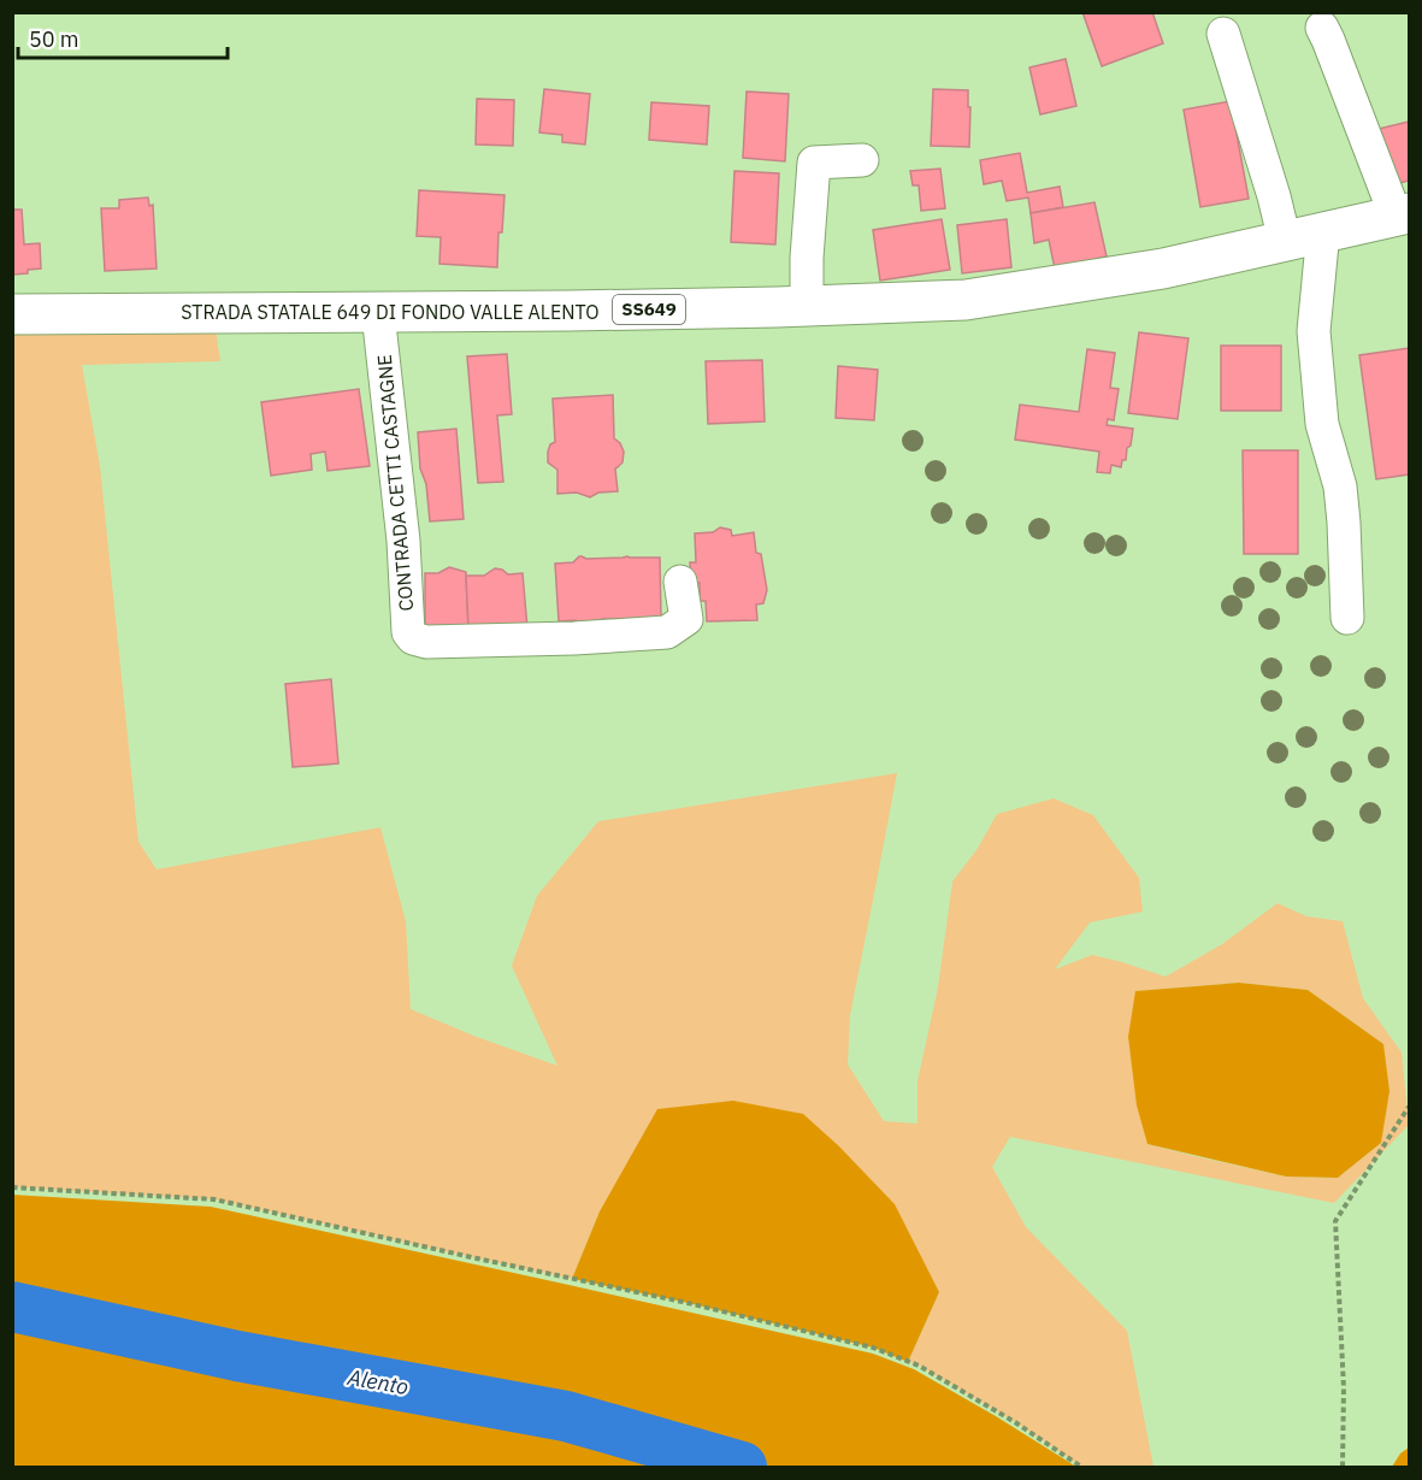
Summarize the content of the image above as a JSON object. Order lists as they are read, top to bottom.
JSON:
{
  "streets": {
    "main road": ["SS649", "STRADA STATALE 649 DI FONDO VALLE ALENTO"],
    "street": ["CONTRADA CETTI CASTAGNE"]
  },
  "crossings": [
    ["STRADA STATALE 649 DI FONDO VALLE ALENTO", "CONTRADA CETTI CASTAGNE"]
  ],
  "water": ["Alento"],
  "scale_bar": "50 m"
}
